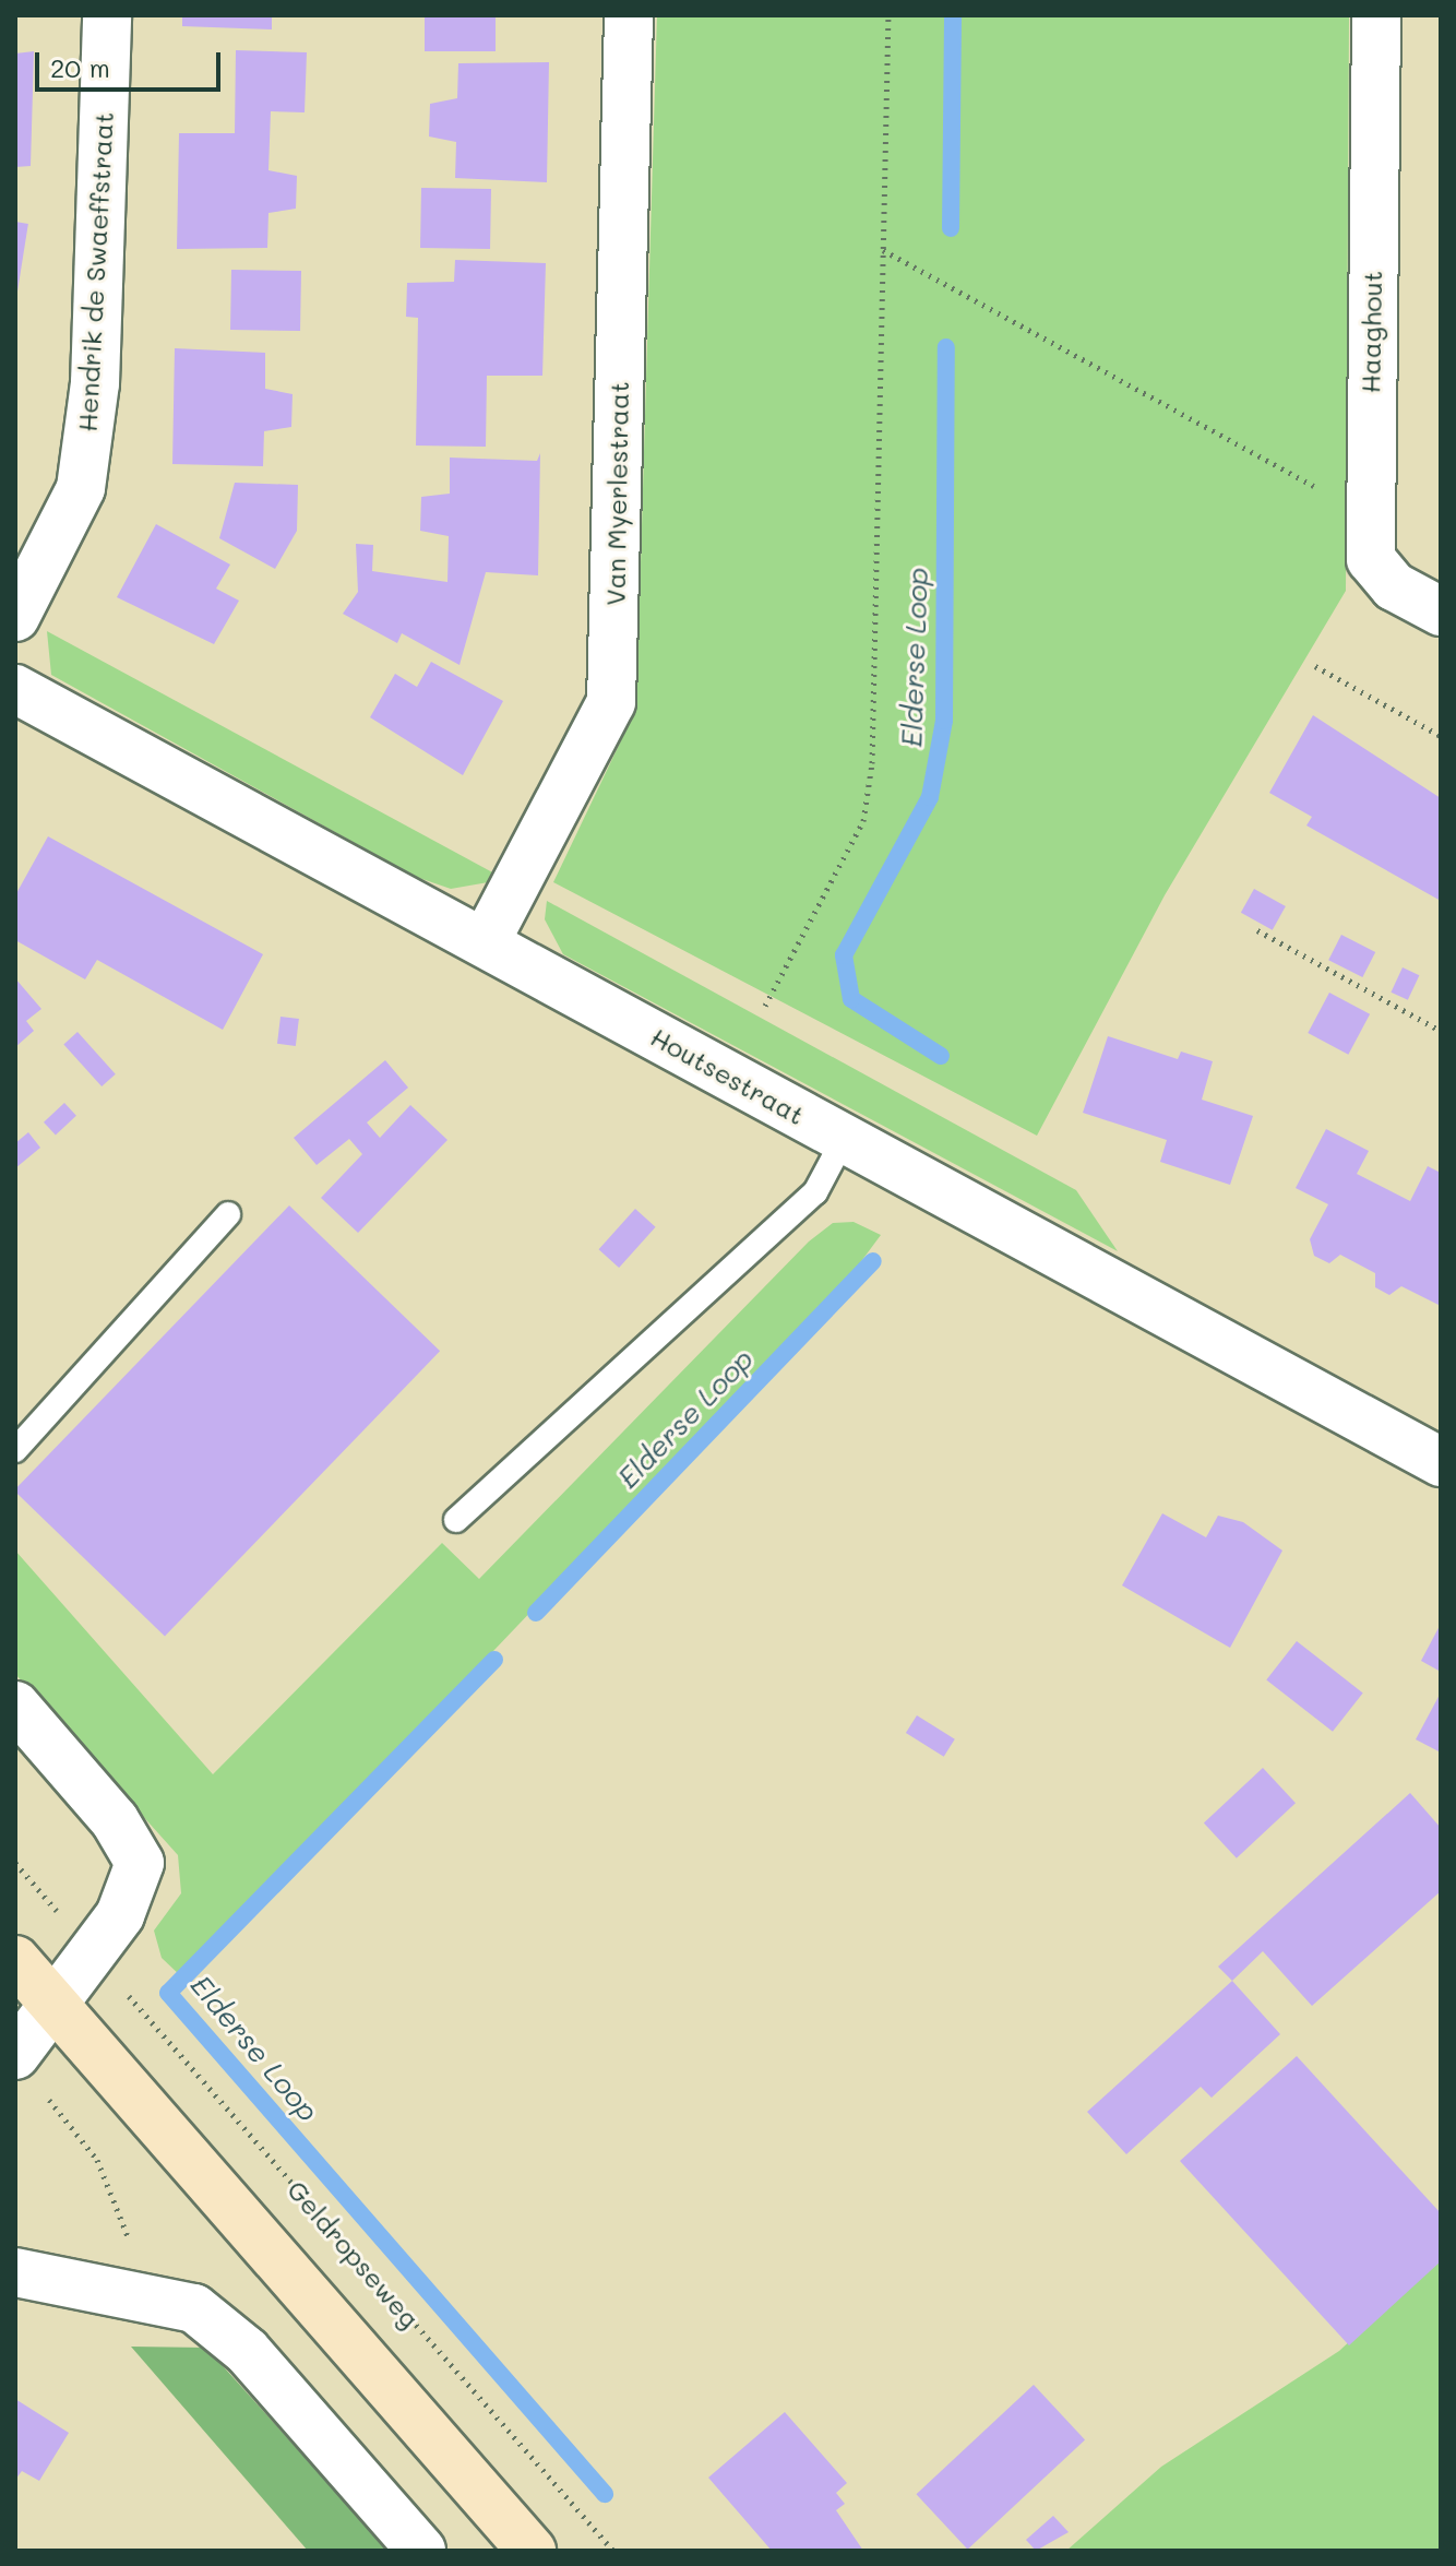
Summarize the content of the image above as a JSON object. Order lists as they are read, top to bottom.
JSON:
{
  "streets": {
    "street": [
      "Hendrik de Swaeffstraat",
      "Haaghout",
      "Van Myerlestraat",
      "Houtsestraat"
    ],
    "path": ["Geldropseweg"]
  },
  "crossings": [
    ["Van Myerlestraat", "Houtsestraat"]
  ],
  "water": ["Elderse Loop"],
  "scale_bar": "20 m"
}
